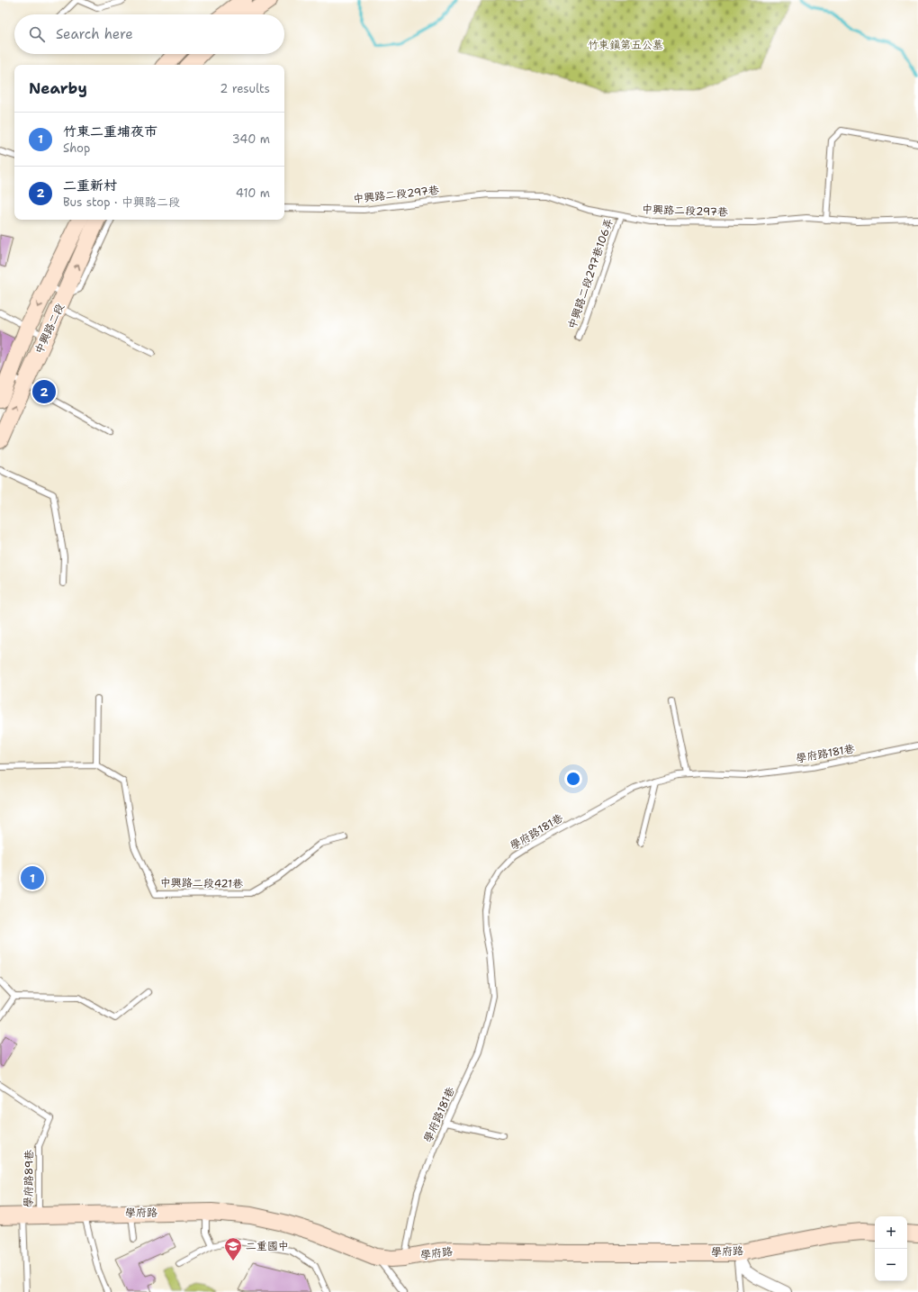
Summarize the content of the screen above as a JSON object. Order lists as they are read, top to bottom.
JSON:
{
  "streets": {
    "street": ["中興路二段", "學府路"],
    "lane": [
      "中興路二段297巷",
      "中興路二段297巷106弄",
      "學府路181巷",
      "中興路二段421巷",
      "學府路89巷"
    ]
  },
  "crossings": [
    ["中興路二段297巷", "中興路二段297巷106弄"],
    ["學府路181巷", "學府路"],
    ["學府路89巷", "學府路"]
  ],
  "parks": ["竹東鎮第五公墓"],
  "places": {
    "school or university": ["二重國中"]
  },
  "page": {
    "search": "Search here",
    "heading": ["Nearby", "2 results"],
    "list": [
      {
        "mark": "1",
        "name": "竹東二重埔夜市",
        "note": "Shop",
        "value": "340 m"
      },
      {
        "mark": "2",
        "name": "二重新村",
        "note": "Bus stop · 中興路二段",
        "value": "410 m"
      }
    ],
    "pins": ["2", "1"],
    "map_buttons": ["+", "−"]
  }
}
